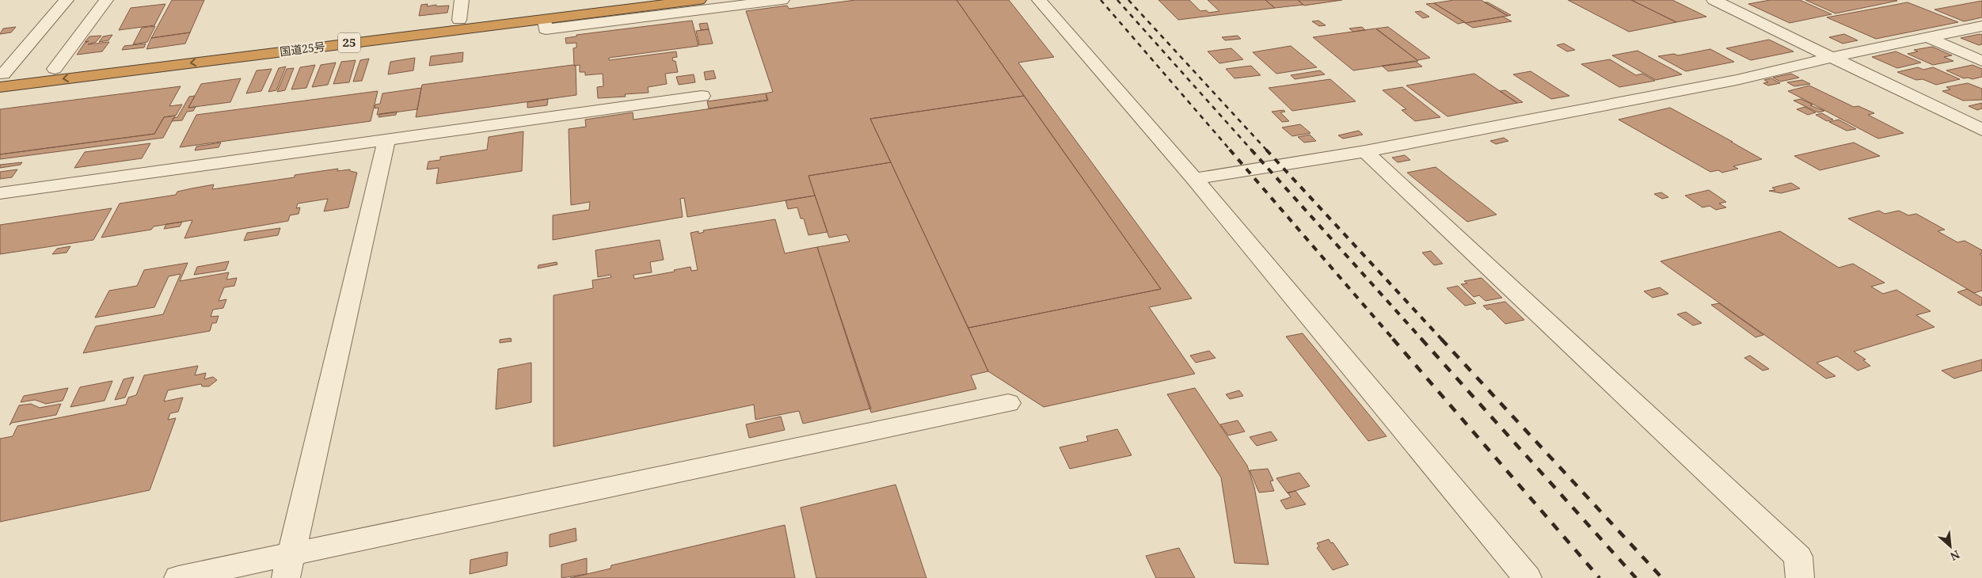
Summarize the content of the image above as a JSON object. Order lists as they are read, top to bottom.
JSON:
{
  "streets": {
    "highway": ["25", "国道25号"]
  },
  "north": "bottom right"
}
